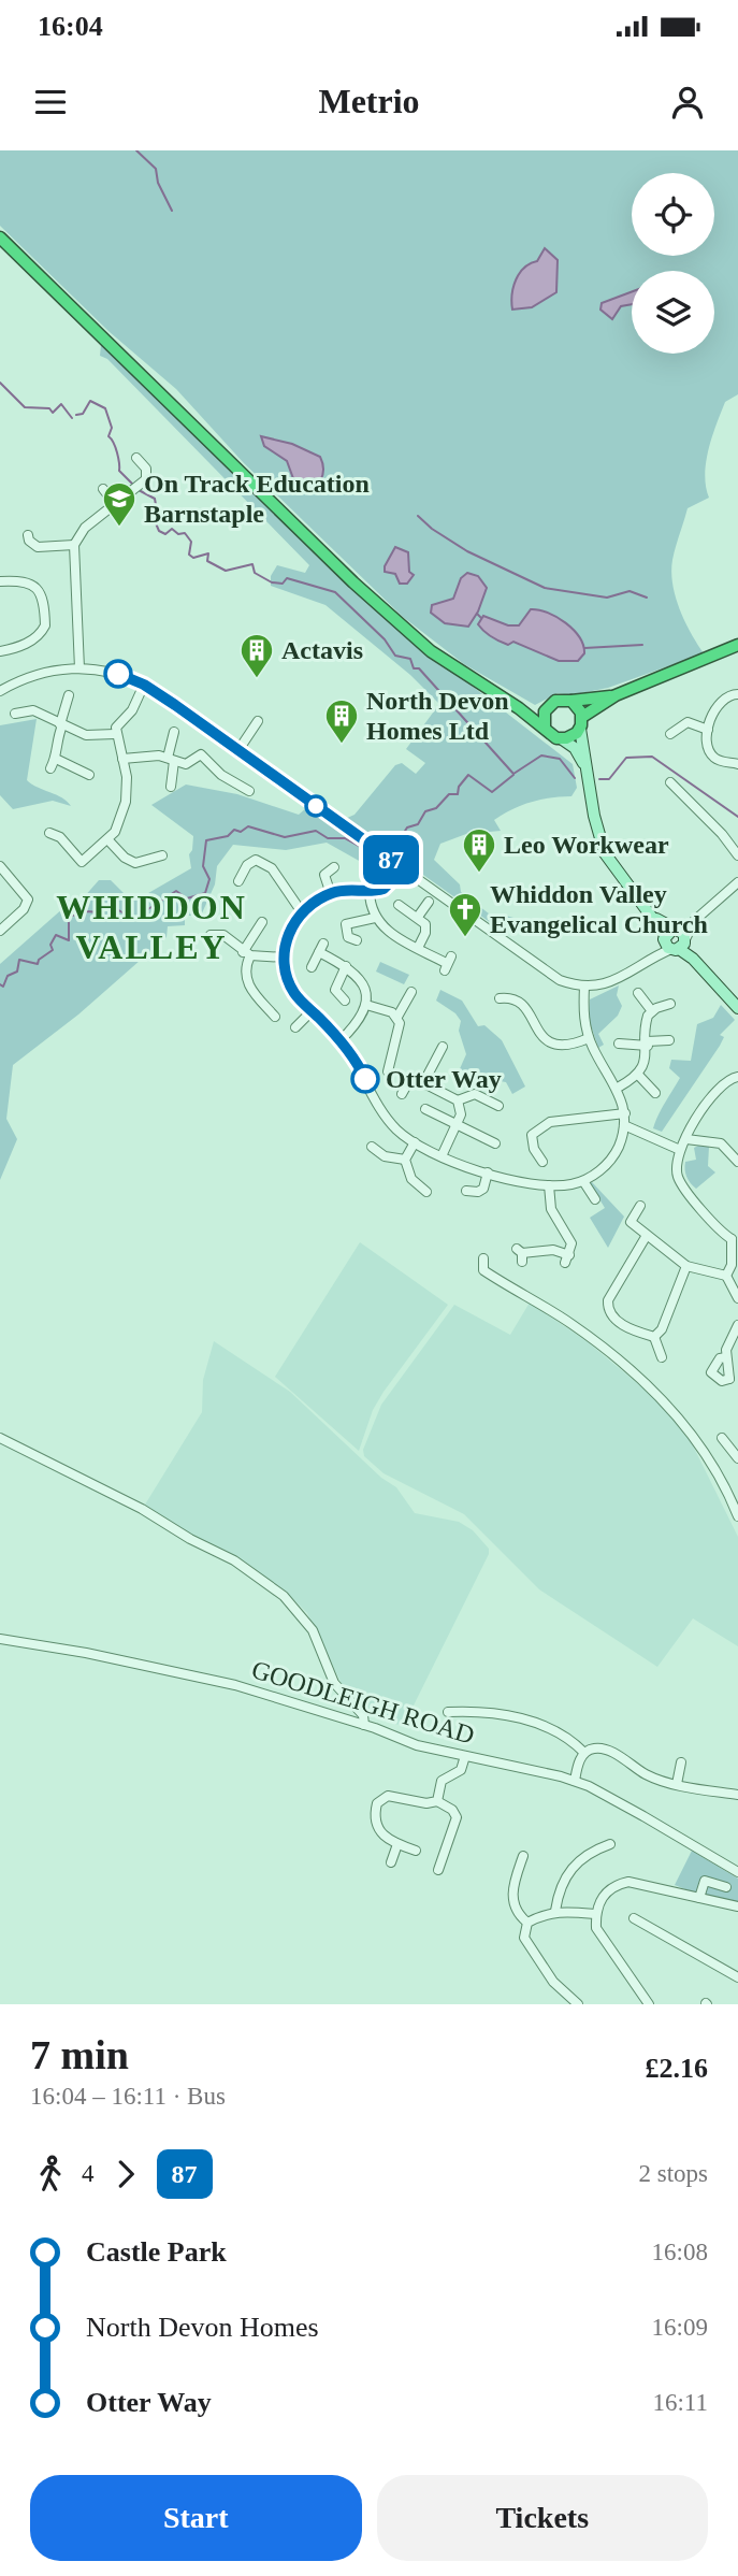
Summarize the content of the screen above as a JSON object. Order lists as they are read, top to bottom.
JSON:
{
  "streets": {
    "street": ["GOODLEIGH ROAD"]
  },
  "districts": ["WHIDDON VALLEY"],
  "places": {
    "school or university": ["On Track Education Barnstaple"],
    "building": ["Actavis", "North Devon Homes Ltd", "Leo Workwear"],
    "church": ["Whiddon Valley Evangelical Church"],
    "other": ["Otter Way"]
  },
  "lines": ["bus line 87"],
  "page": {
    "status": "16:04",
    "header": "Metrio",
    "on_map": "87",
    "heading": ["7 min", "16:04 – 16:11 · Bus", "£2.16"],
    "legs": ["4", "87", "2 stops"],
    "list": [
      {
        "name": "Castle Park",
        "value": "16:08"
      },
      {
        "name": "North Devon Homes",
        "value": "16:09"
      },
      {
        "name": "Otter Way",
        "value": "16:11"
      }
    ],
    "buttons": ["Start", "Tickets"]
  }
}
